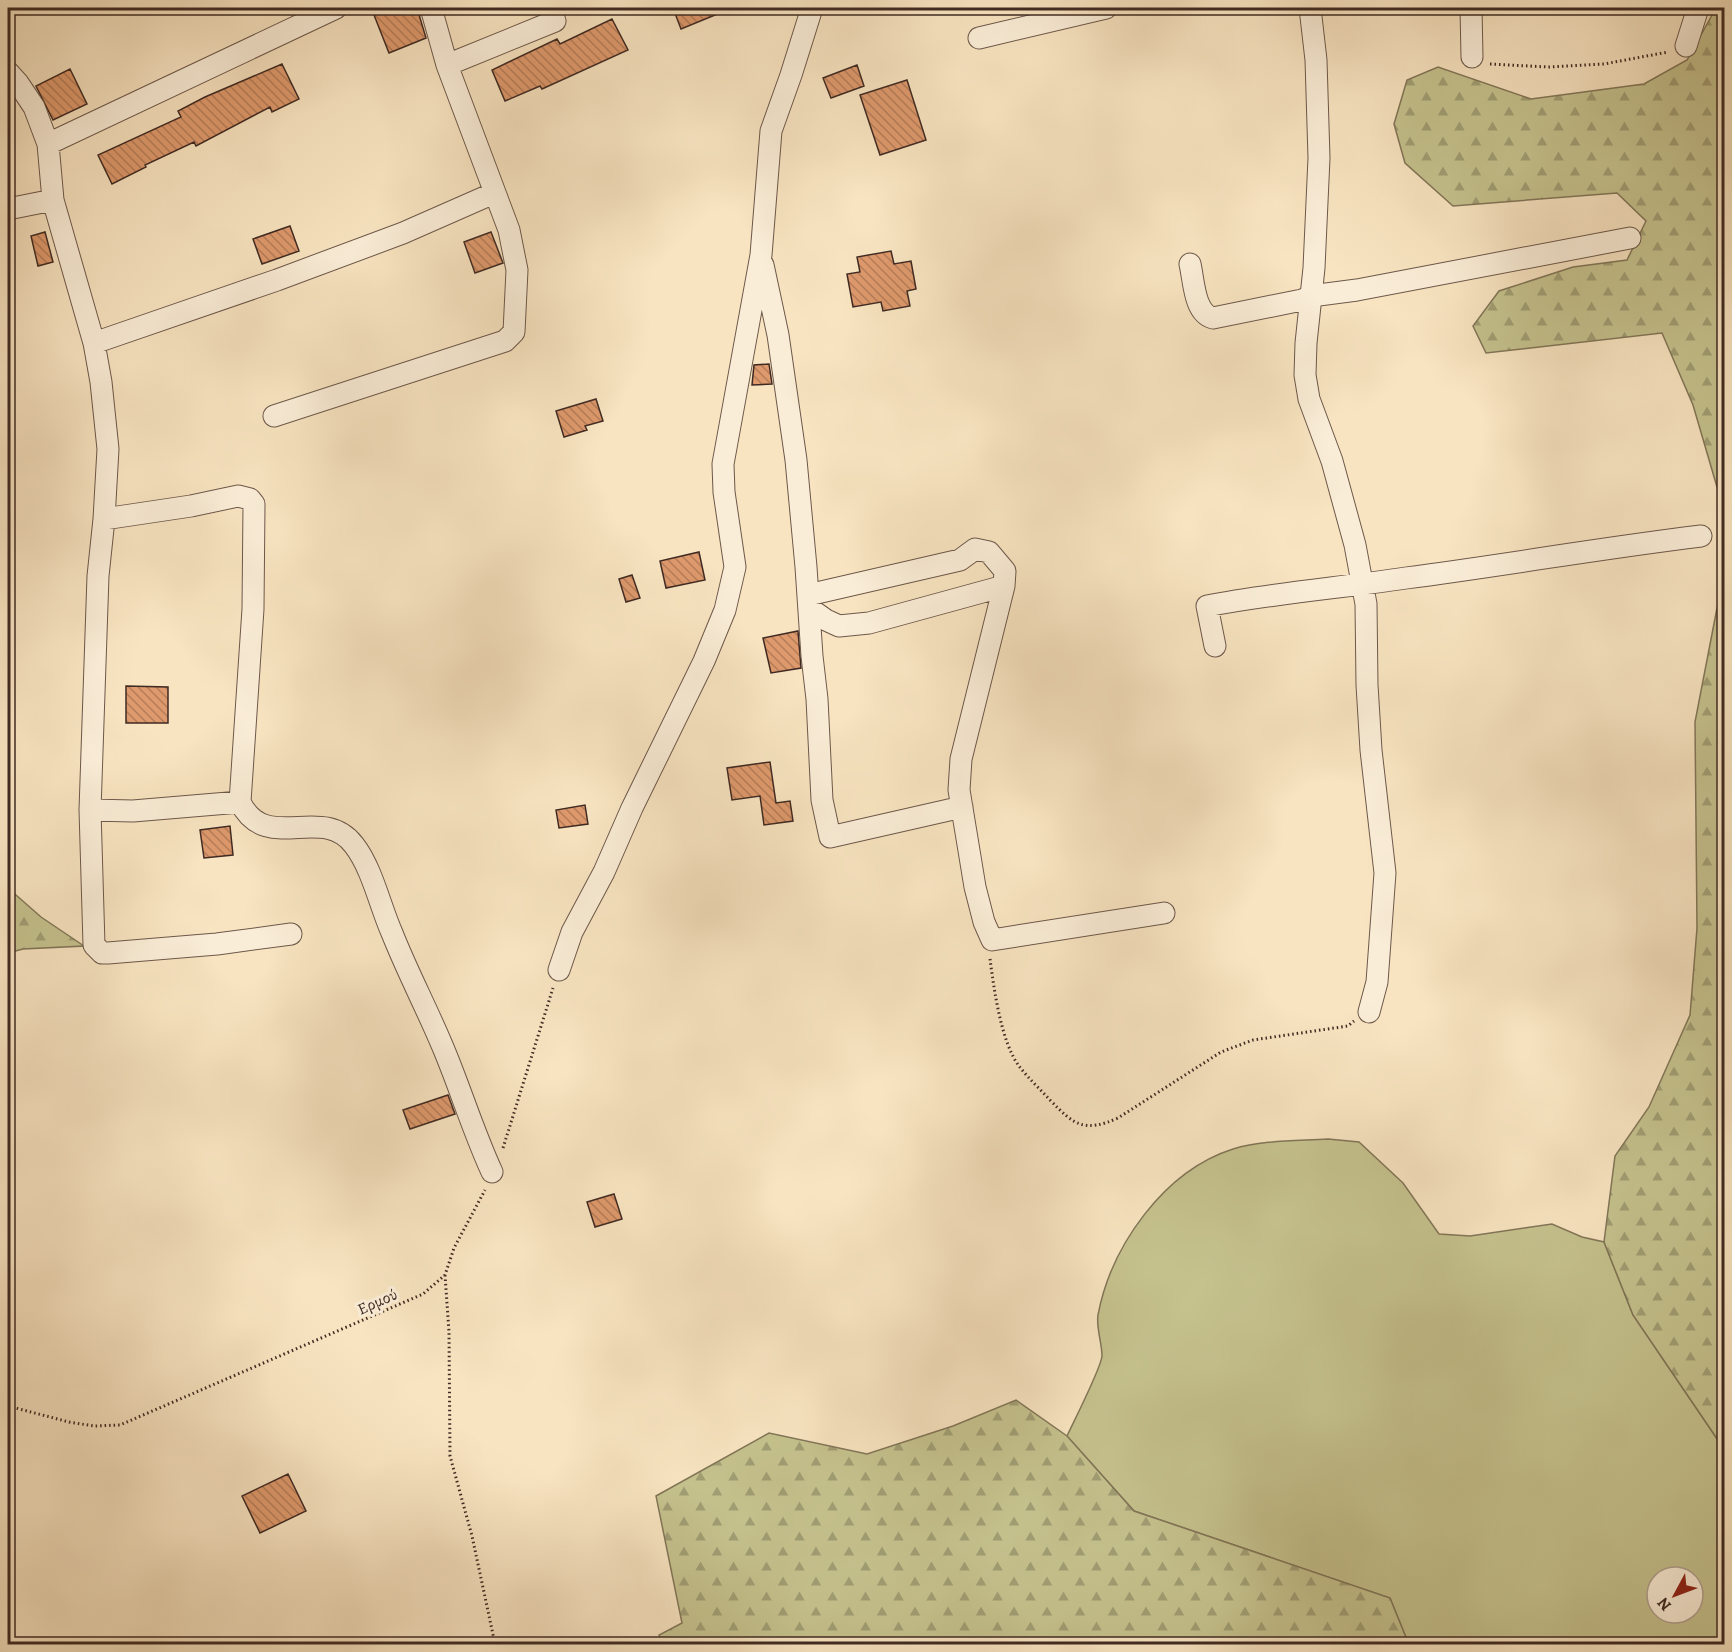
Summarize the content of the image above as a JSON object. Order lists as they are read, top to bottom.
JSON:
{
  "streets": {
    "path": ["Ερμού"]
  },
  "north": "bottom left"
}
